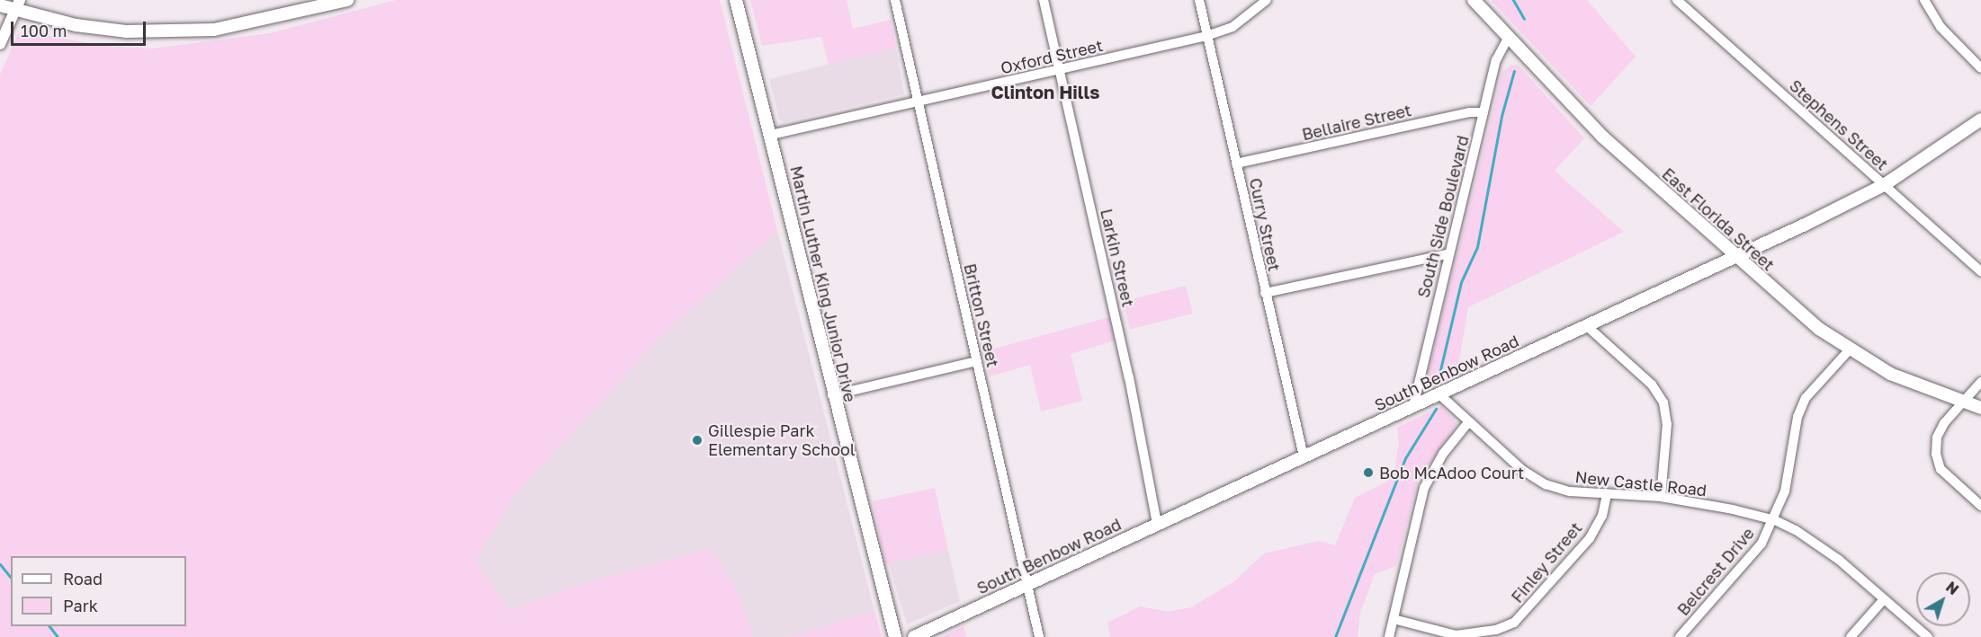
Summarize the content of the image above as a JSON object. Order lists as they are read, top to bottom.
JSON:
{
  "streets": {
    "main road": ["East Florida Street", "Martin Luther King Junior Drive", "South Benbow Road"],
    "street": [
      "Oxford Street",
      "Bellaire Street",
      "Stephens Street",
      "South Side Boulevard",
      "Curry Street",
      "Larkin Street",
      "Britton Street",
      "New Castle Road",
      "Finley Street",
      "Belcrest Drive"
    ]
  },
  "crossings": [
    ["Oxford Street", "Curry Street"],
    ["Oxford Street", "Larkin Street"],
    ["Oxford Street", "Martin Luther King Junior Drive"],
    ["Oxford Street", "Britton Street"],
    ["Bellaire Street", "South Side Boulevard"],
    ["Bellaire Street", "Curry Street"],
    ["Stephens Street", "South Benbow Road"],
    ["South Side Boulevard", "East Florida Street"],
    ["South Side Boulevard", "South Benbow Road"],
    ["East Florida Street", "South Benbow Road"],
    ["East Florida Street", "Belcrest Drive"],
    ["Curry Street", "South Benbow Road"],
    ["Larkin Street", "South Benbow Road"],
    ["Britton Street", "South Benbow Road"],
    ["South Benbow Road", "New Castle Road"],
    ["New Castle Road", "Finley Street"],
    ["New Castle Road", "Belcrest Drive"]
  ],
  "districts": ["Clinton Hills"],
  "places": ["Gillespie Park Elementary School", "Bob McAdoo Court"],
  "legend": ["Road", "Park"],
  "scale_bar": "100 m",
  "north": "top right"
}
